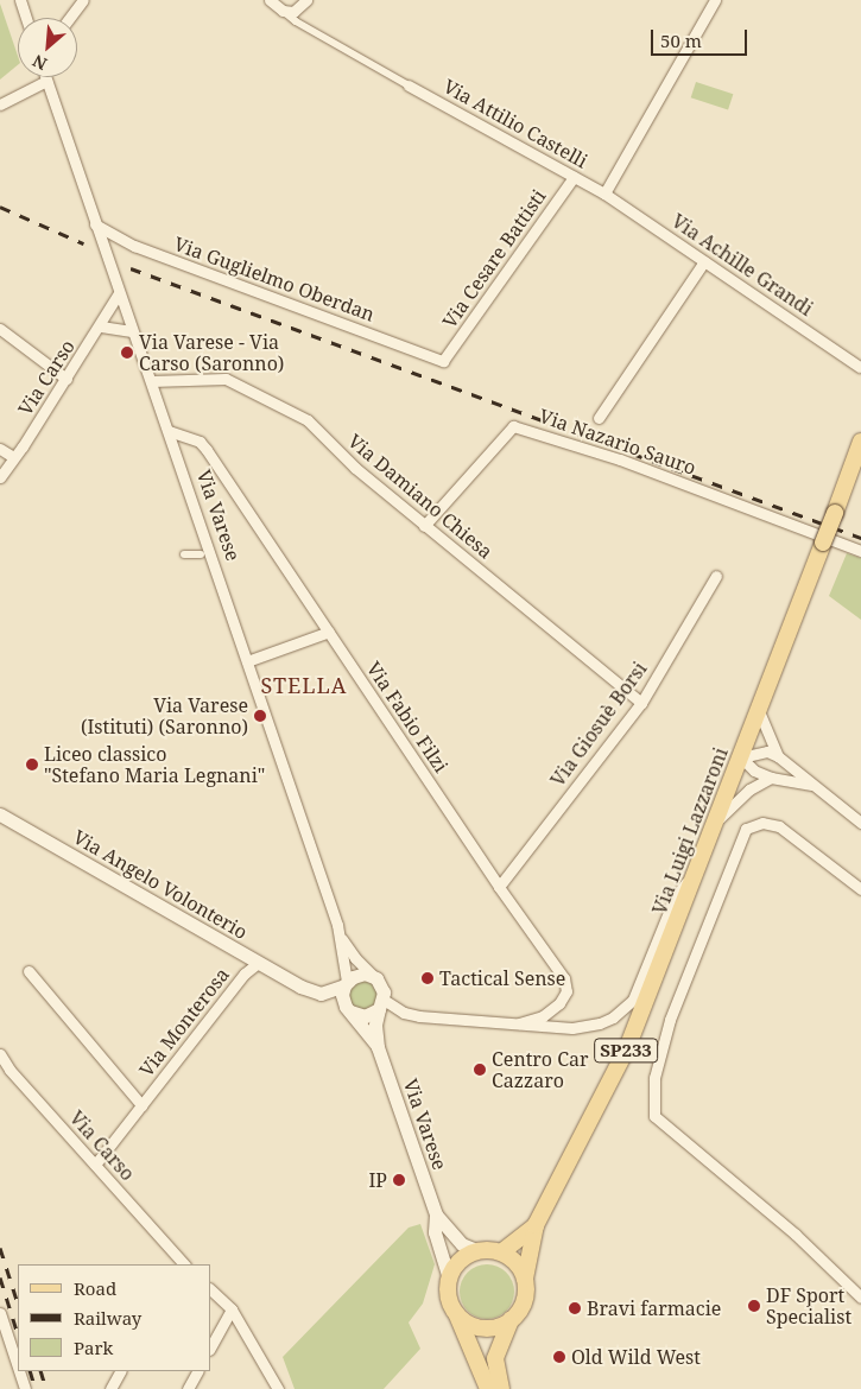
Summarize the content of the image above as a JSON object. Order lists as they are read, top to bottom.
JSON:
{
  "streets": {
    "main road": ["Via Luigi Lazzaroni", "SP233"],
    "street": [
      "Via Attilio Castelli",
      "Via Cesare Battisti",
      "Via Achille Grandi",
      "Via Guglielmo Oberdan",
      "Via Carso",
      "Via Nazario Sauro",
      "Via Damiano Chiesa",
      "Via Varese",
      "Via Fabio Filzi",
      "Via Giosuè Borsi",
      "Via Angelo Volonterio",
      "Via Monterosa"
    ]
  },
  "crossings": [
    ["Via Attilio Castelli", "Via Cesare Battisti"],
    ["Via Attilio Castelli", "Via Achille Grandi"],
    ["Via Cesare Battisti", "Via Guglielmo Oberdan"],
    ["Via Guglielmo Oberdan", "Via Varese"],
    ["Via Carso", "Via Varese"],
    ["Via Carso", "Via Monterosa"],
    ["Via Nazario Sauro", "Via Damiano Chiesa"],
    ["Via Damiano Chiesa", "Via Varese"],
    ["Via Damiano Chiesa", "Via Giosuè Borsi"],
    ["Via Varese", "Via Fabio Filzi"],
    ["Via Varese", "Via Luigi Lazzaroni"],
    ["Via Varese", "Via Angelo Volonterio"],
    ["Via Varese", "SP233"],
    ["Via Fabio Filzi", "Via Giosuè Borsi"],
    ["Via Luigi Lazzaroni", "SP233"],
    ["Via Angelo Volonterio", "Via Monterosa"]
  ],
  "districts": ["STELLA"],
  "places": [
    "Via Varese - Via Carso (Saronno)",
    "Via Varese (Istituti) (Saronno)",
    "Liceo classico \"Stefano Maria Legnani\"",
    "Tactical Sense",
    "Centro Car Cazzaro",
    "IP",
    "DF Sport Specialist",
    "Bravi farmacie",
    "Old Wild West"
  ],
  "legend": ["Road", "Railway", "Park"],
  "scale_bar": "50 m",
  "north": "bottom left"
}
